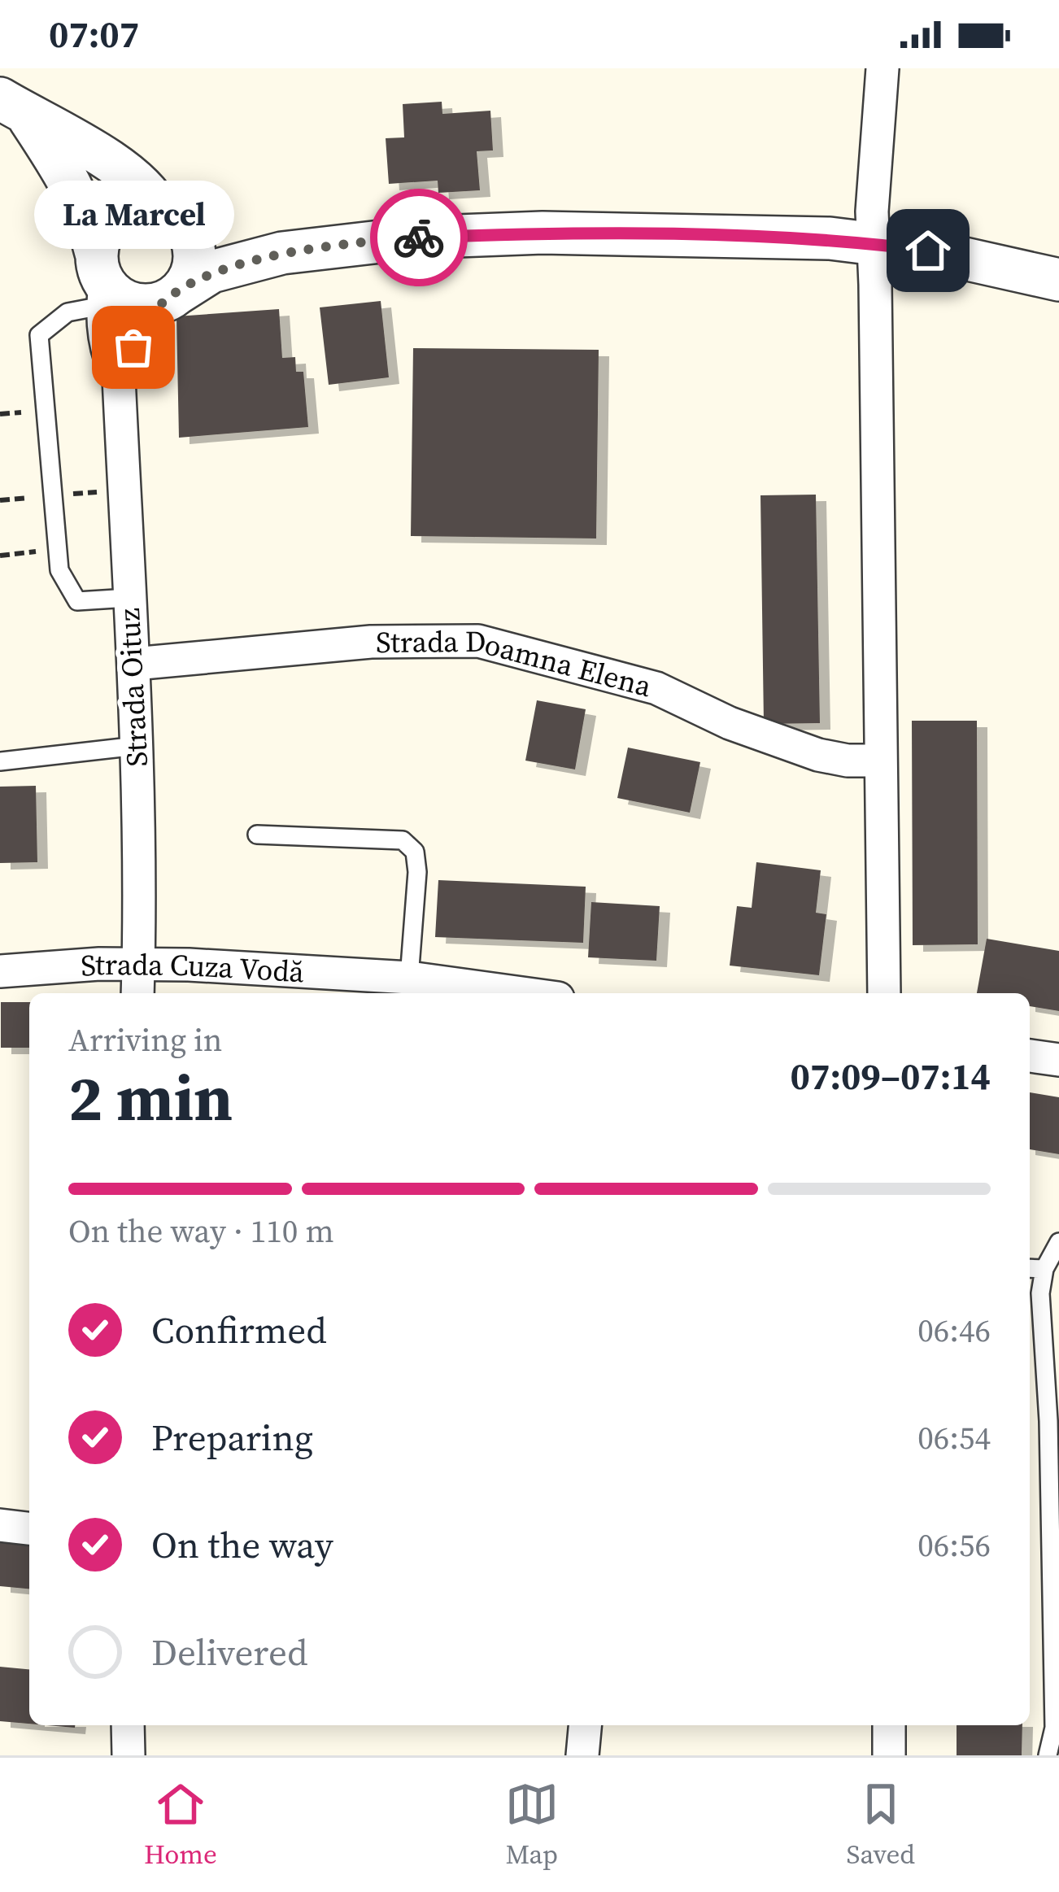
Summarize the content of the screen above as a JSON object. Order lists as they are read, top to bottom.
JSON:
{
  "streets": {
    "street": ["Strada Doamna Elena", "Strada Oituz", "Strada Cuza Vodă"]
  },
  "crossings": [
    ["Strada Doamna Elena", "Strada Oituz"],
    ["Strada Oituz", "Strada Cuza Vodă"]
  ],
  "places": ["La Marcel"],
  "page": {
    "status": "07:07",
    "bubble": "La Marcel",
    "heading": ["2 min", "Arriving in", "07:09–07:14"],
    "bar": "On the way · 110 m",
    "list": [
      ["Confirmed", "06:46"],
      ["Preparing", "06:54"],
      ["On the way", "06:56"],
      "Delivered"
    ],
    "tabs": ["Home", "Map", "Saved"]
  }
}
